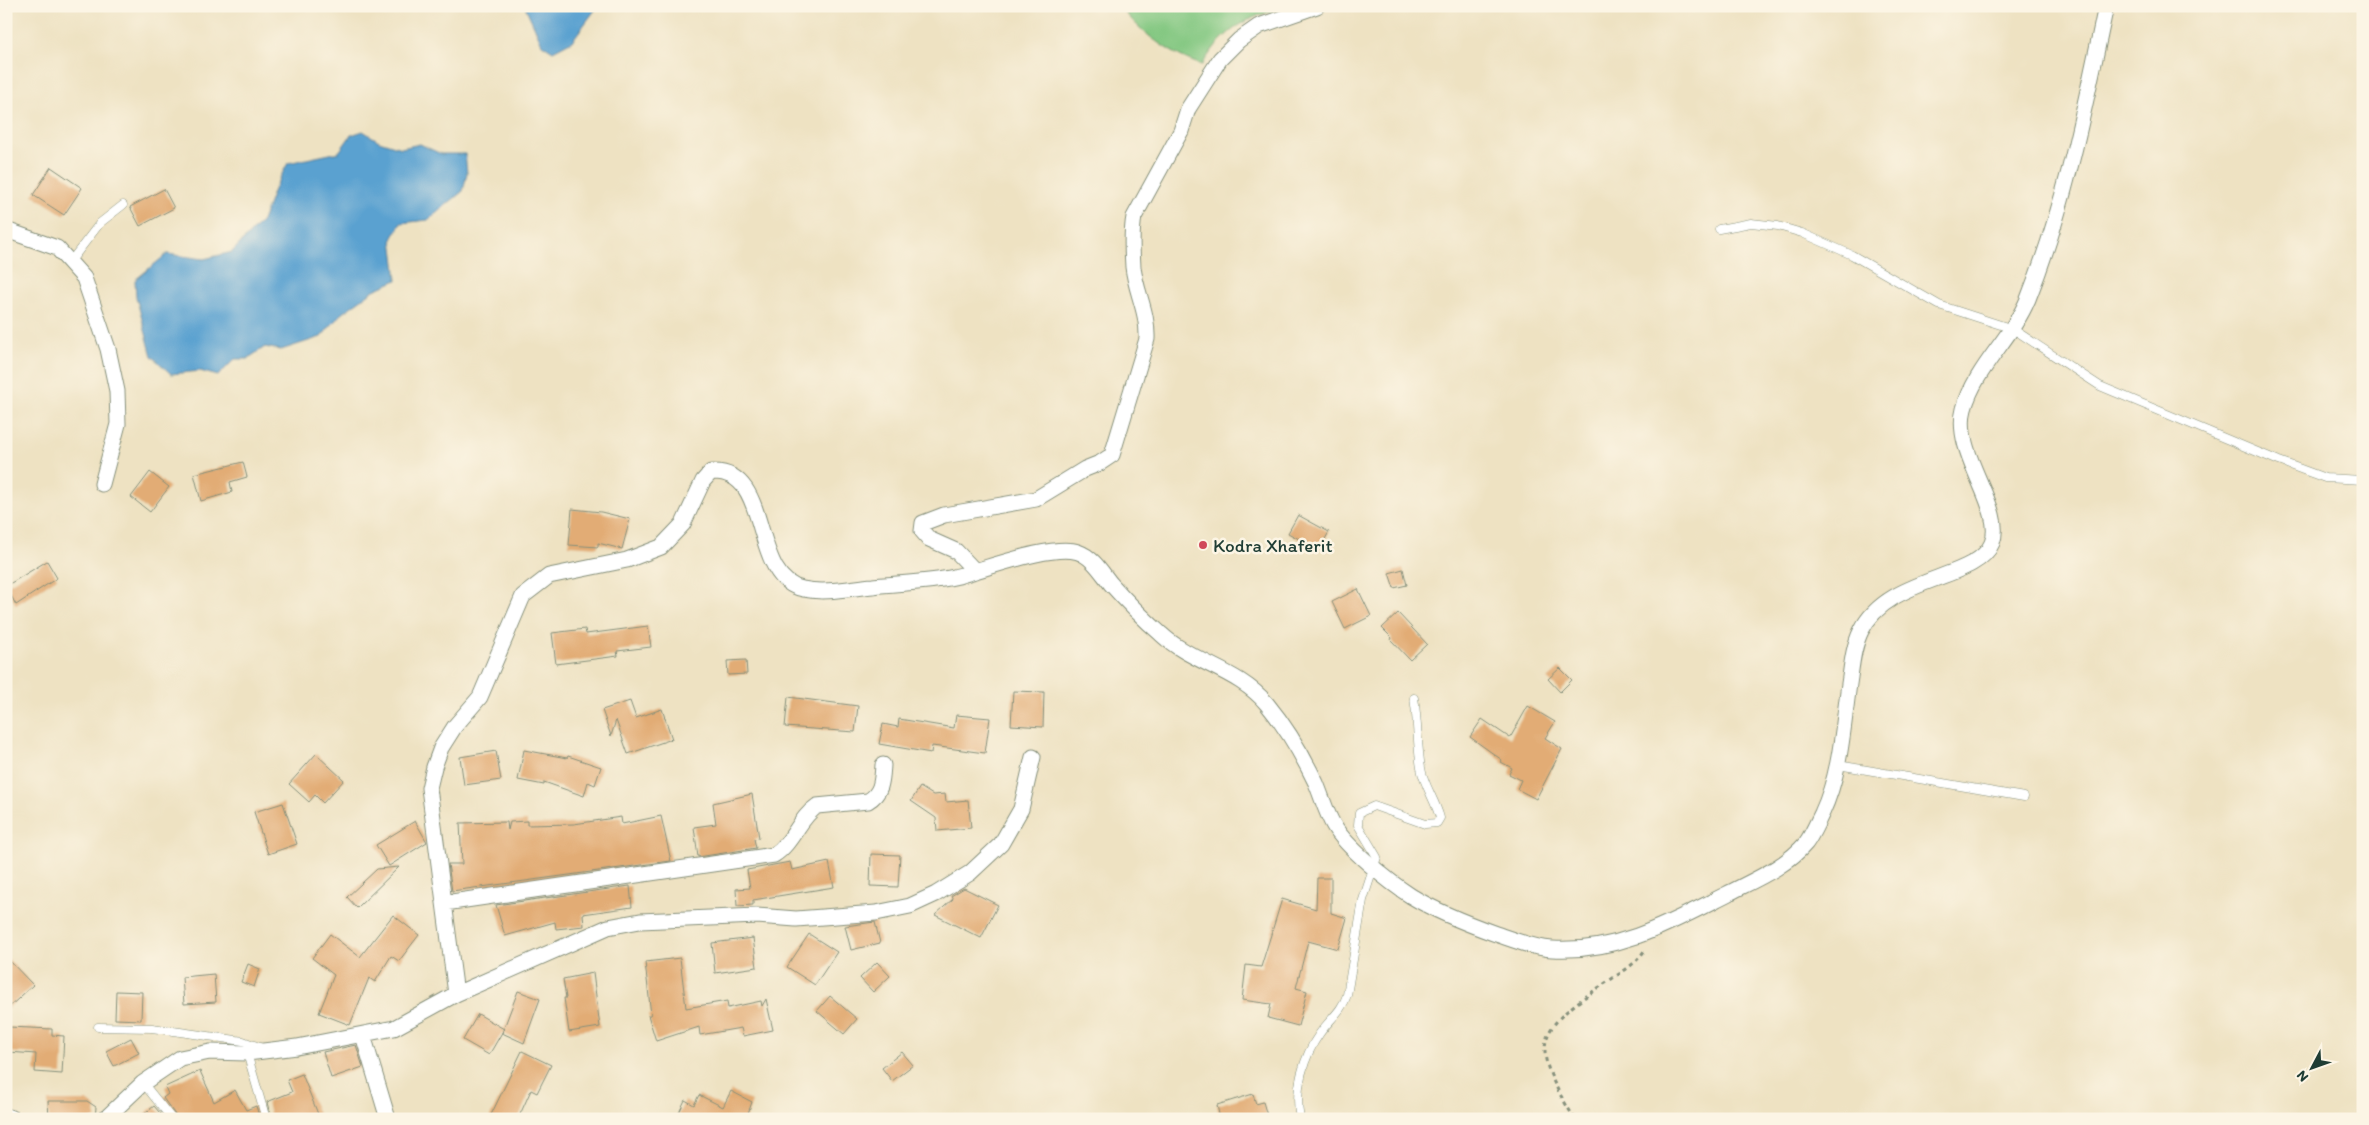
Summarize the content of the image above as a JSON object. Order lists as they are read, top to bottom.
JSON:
{
  "places": ["Kodra Xhaferit"],
  "north": "bottom left"
}
